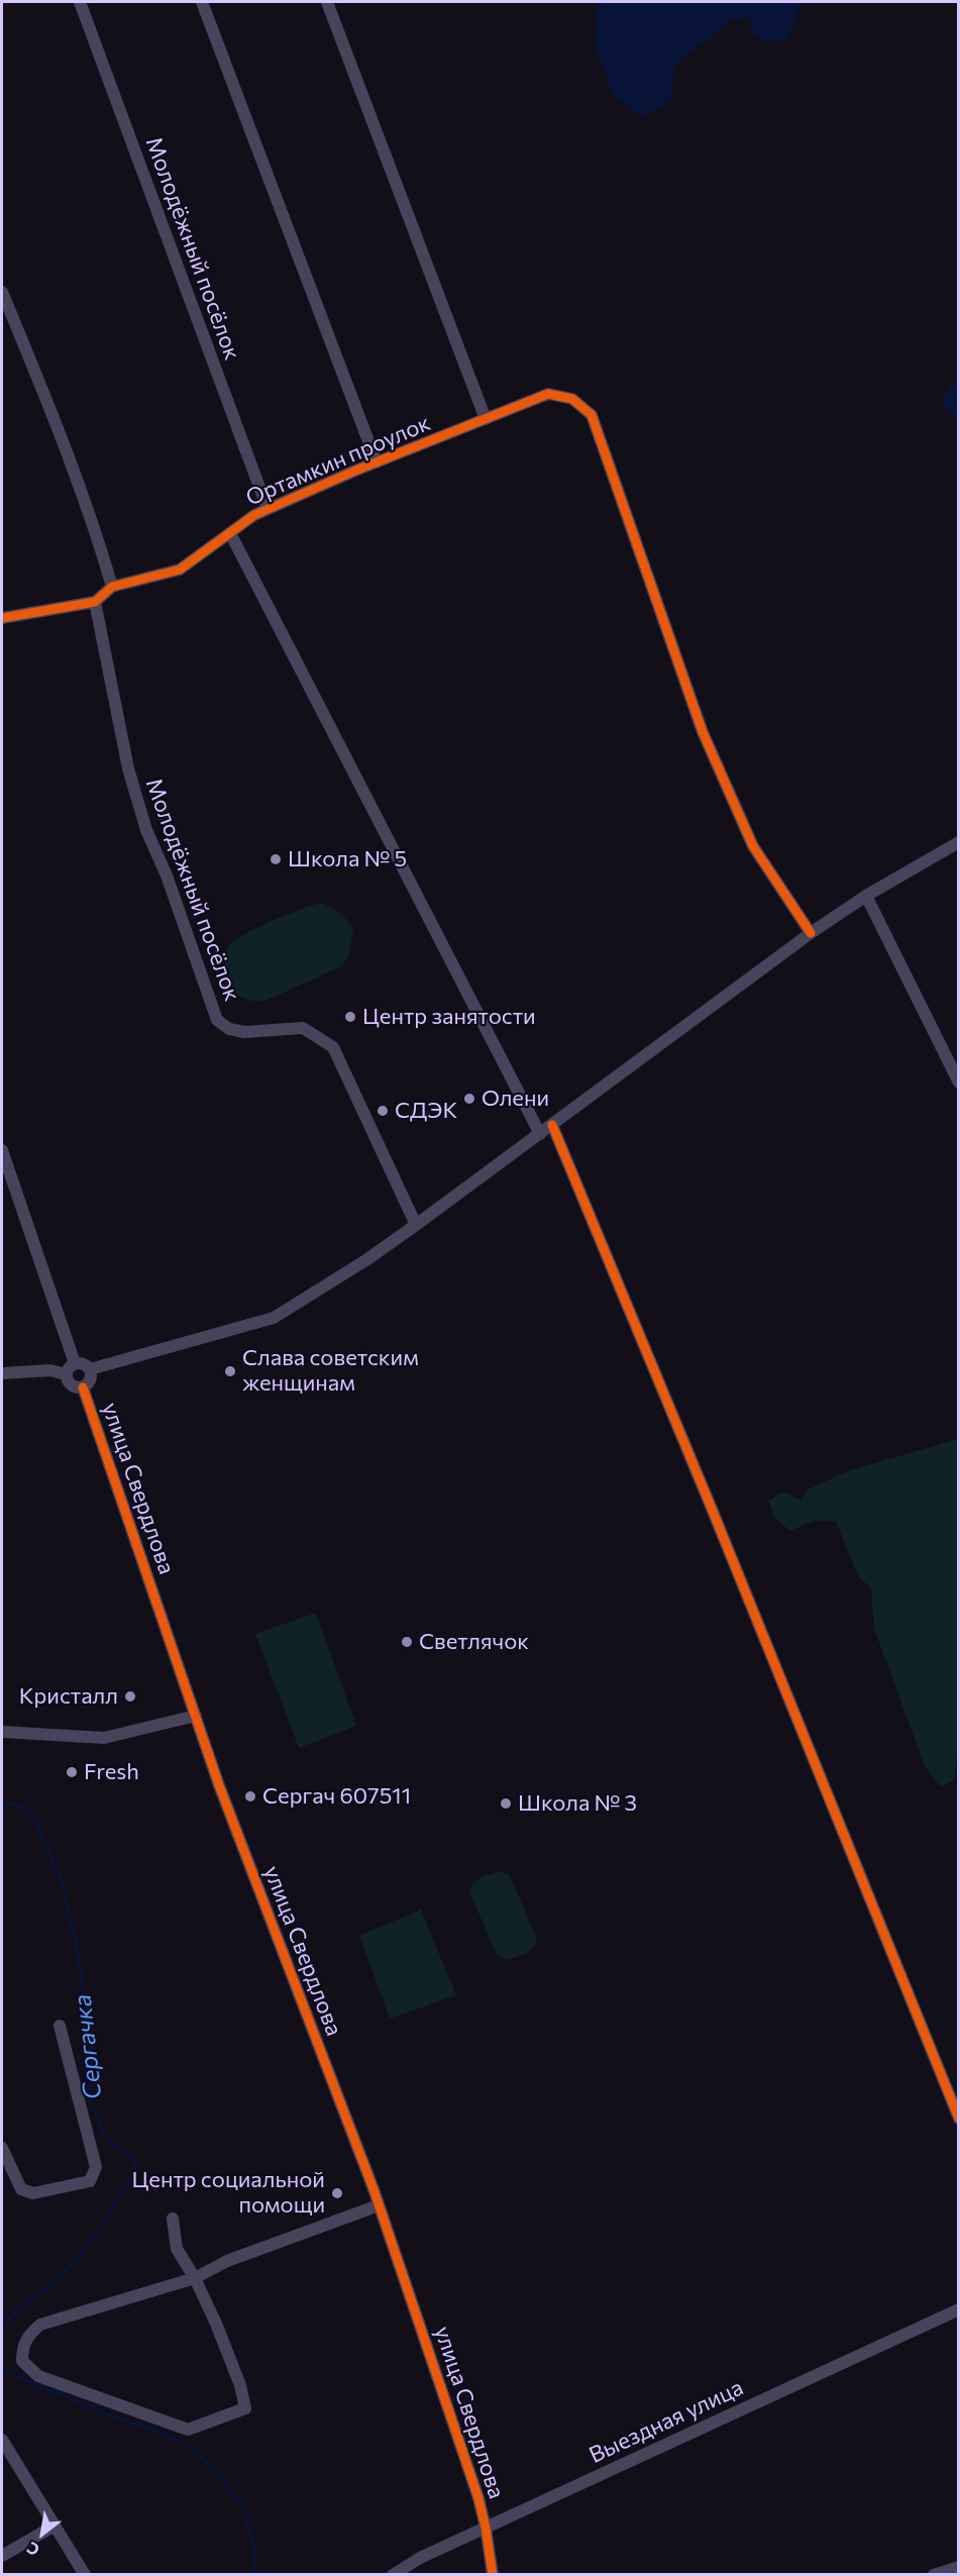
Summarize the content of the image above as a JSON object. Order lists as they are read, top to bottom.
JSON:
{
  "streets": {
    "street": [
      "Молодёжный посёлок",
      "Ортамкин проулок",
      "улица Свердлова",
      "Выездная улица"
    ]
  },
  "crossings": [
    ["Молодёжный посёлок", "Ортамкин проулок"],
    ["улица Свердлова", "Выездная улица"]
  ],
  "water": ["Сергачка"],
  "places": [
    "Школа № 5",
    "Центр занятости",
    "Олени",
    "СДЭК",
    "Слава советским женщинам",
    "Светлячок",
    "Кристалл",
    "Fresh",
    "Сергач 607511",
    "Школа № 3",
    "Центр социальной помощи"
  ],
  "north": "bottom left"
}
